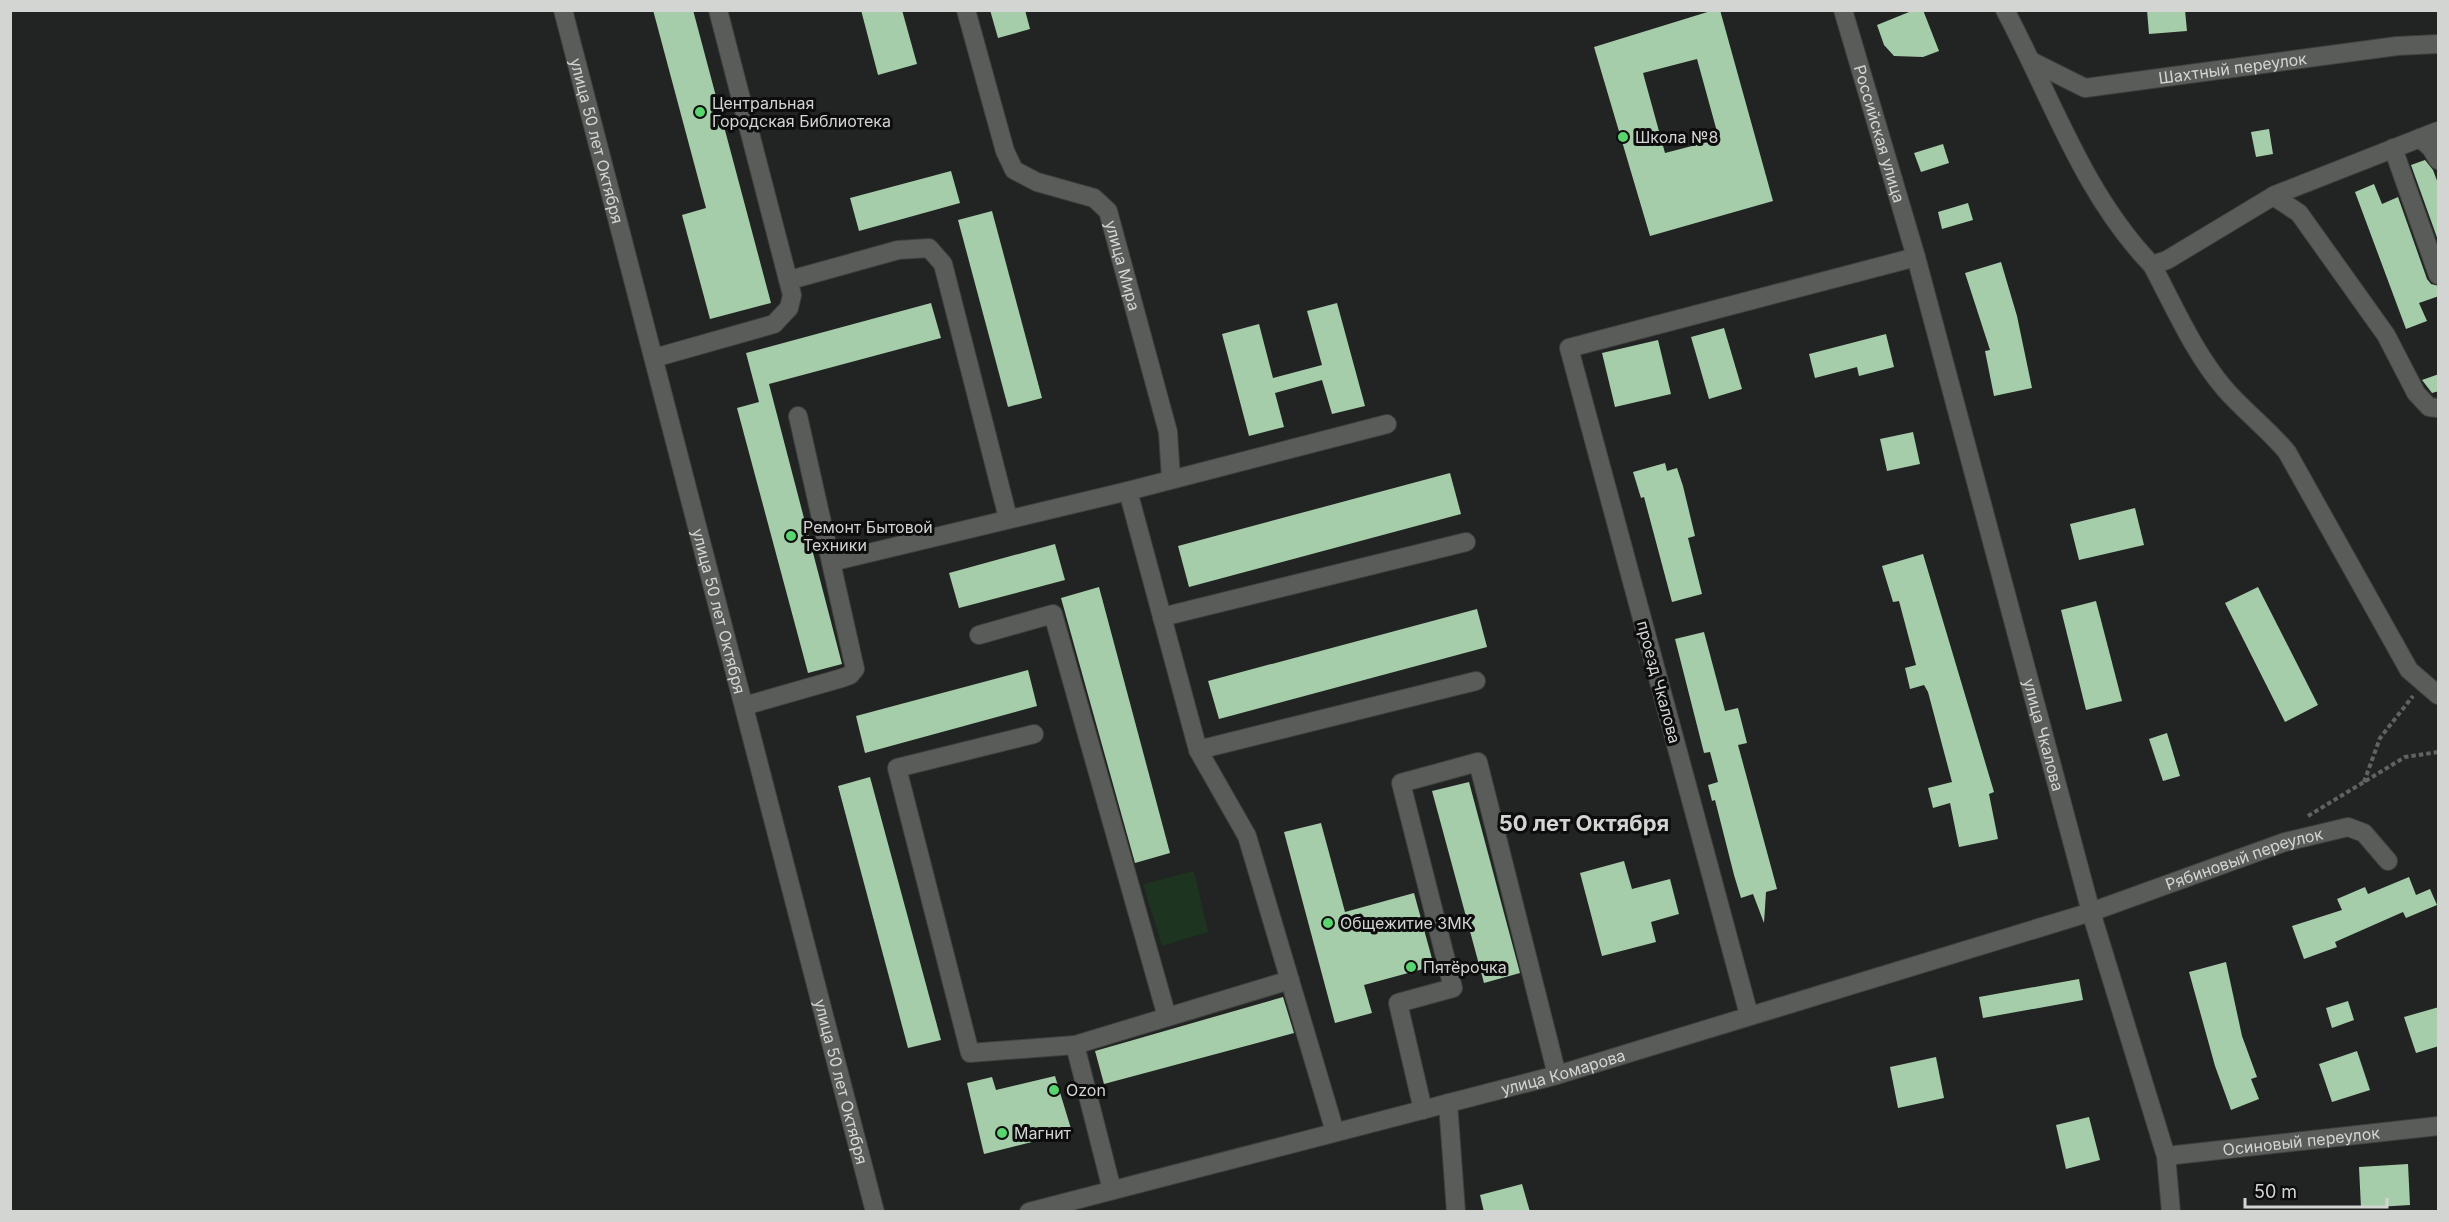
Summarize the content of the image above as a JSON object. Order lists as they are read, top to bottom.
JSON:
{
  "streets": {
    "street": [
      "Шахтный переулок",
      "Российская улица",
      "улица 50 лет Октября",
      "улица Мира",
      "проезд Чкалова",
      "улица Чкалова",
      "Рябиновый переулок",
      "улица Комарова",
      "Осиновый переулок"
    ]
  },
  "crossings": [
    ["Российская улица", "проезд Чкалова"],
    ["Российская улица", "улица Чкалова"],
    ["проезд Чкалова", "улица Чкалова"],
    ["проезд Чкалова", "улица Комарова"],
    ["улица Чкалова", "Рябиновый переулок"],
    ["улица Чкалова", "улица Комарова"],
    ["улица Чкалова", "Осиновый переулок"],
    ["Рябиновый переулок", "улица Комарова"]
  ],
  "districts": ["50 лет Октября"],
  "places": [
    "Центральная Городская Библиотека",
    "Школа №8",
    "Ремонт Бытовой Техники",
    "Общежитие 3МК",
    "Пятёрочка",
    "Ozon",
    "Магнит"
  ],
  "scale_bar": "50 m"
}
